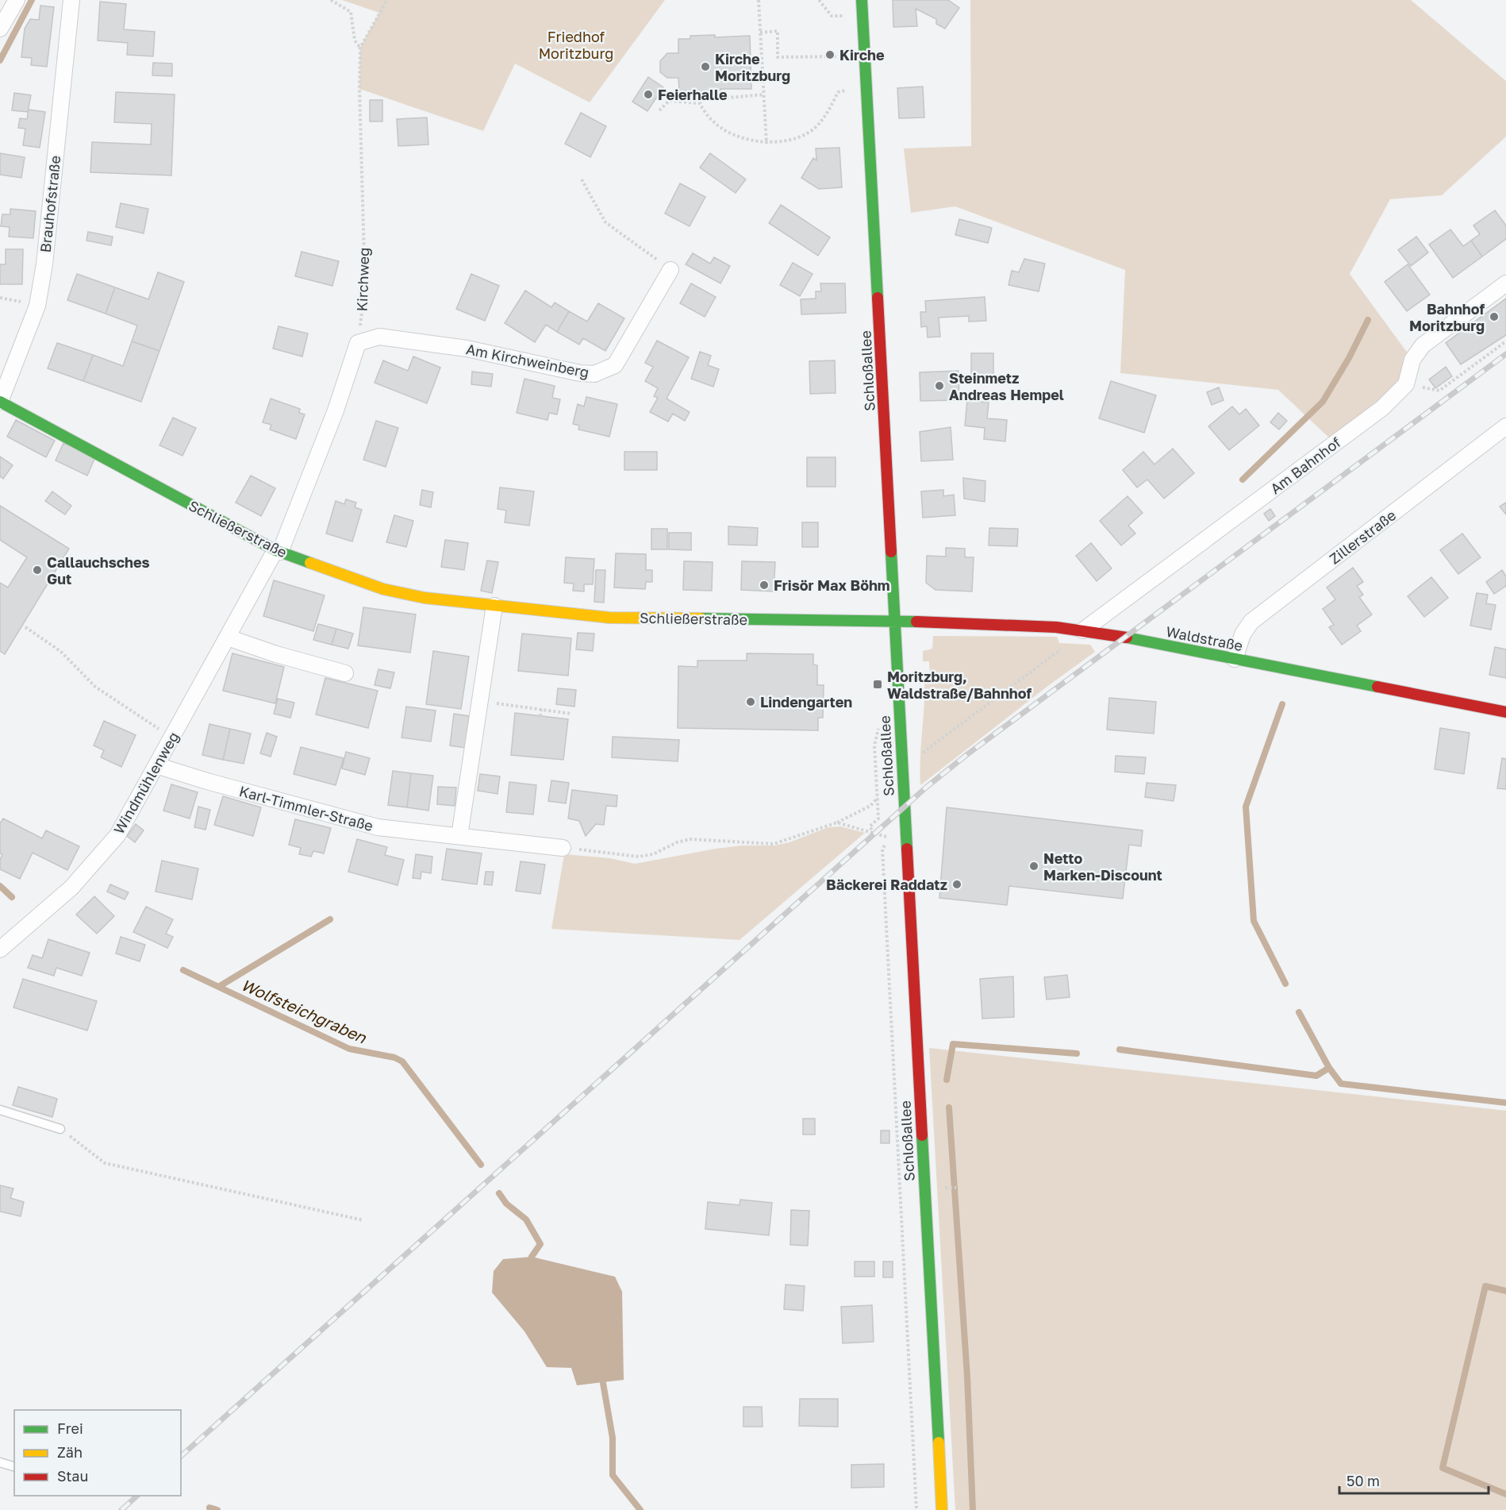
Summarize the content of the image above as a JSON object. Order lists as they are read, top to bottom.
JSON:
{
  "streets": {
    "street": [
      "Brauhofstraße",
      "Am Kirchweinberg",
      "Schloßallee",
      "Am Bahnhof",
      "Schließerstraße",
      "Zillerstraße",
      "Waldstraße",
      "Windmühlenweg",
      "Karl-Timmler-Straße"
    ],
    "path": ["Kirchweg"]
  },
  "crossings": [
    ["Brauhofstraße", "Schließerstraße"],
    ["Kirchweg", "Am Kirchweinberg"],
    ["Schloßallee", "Schließerstraße"],
    ["Schloßallee", "Waldstraße"],
    ["Am Bahnhof", "Waldstraße"],
    ["Schließerstraße", "Waldstraße"],
    ["Schließerstraße", "Windmühlenweg"],
    ["Zillerstraße", "Waldstraße"],
    ["Windmühlenweg", "Karl-Timmler-Straße"]
  ],
  "water": ["Wolfsteichgraben"],
  "parks": ["Friedhof Moritzburg"],
  "places": {
    "other": [
      "Kirche",
      "Kirche Moritzburg",
      "Feierhalle",
      "Bahnhof Moritzburg",
      "Steinmetz Andreas Hempel",
      "Callauchsches Gut",
      "Frisör Max Böhm",
      "Lindengarten",
      "Netto Marken-Discount",
      "Bäckerei Raddatz"
    ],
    "transit": ["Moritzburg, Waldstraße/Bahnhof"]
  },
  "legend": ["Frei", "Zäh", "Stau"],
  "scale_bar": "50 m"
}
